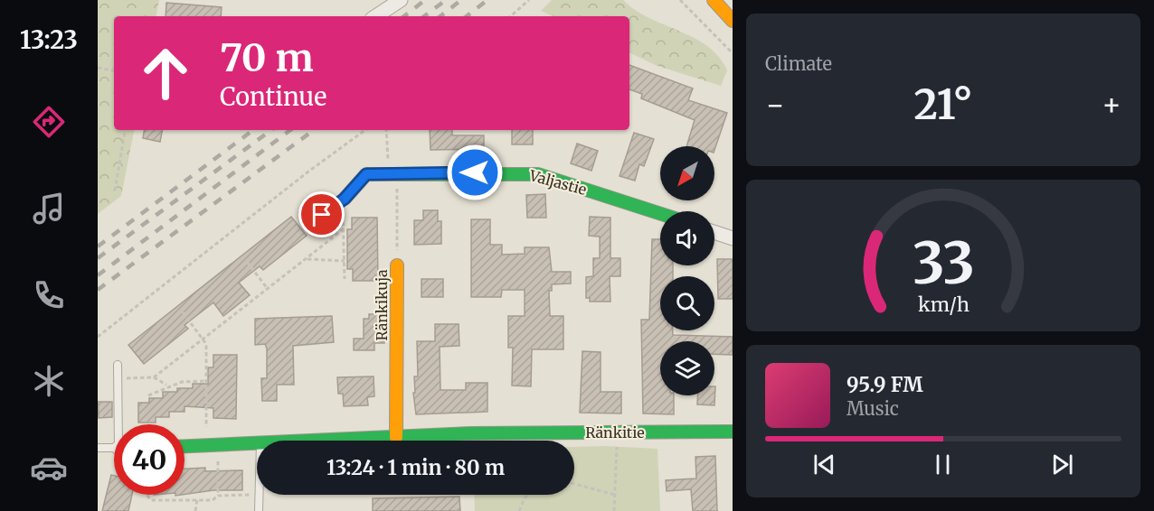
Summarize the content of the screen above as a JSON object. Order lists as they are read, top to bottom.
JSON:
{
  "streets": {
    "main road": ["Valjastie", "Ränkikuja", "Ränkitie"]
  },
  "crossings": [
    ["Valjastie", "Ränkikuja"],
    ["Ränkikuja", "Ränkitie"]
  ],
  "north": "bottom left",
  "page": {
    "tabs": "13:23",
    "tile": "Climate",
    "turn": ["70 m", "Continue"],
    "heat": ["−", "21°", "+"],
    "song": ["95.9 FM", "Music"],
    "limit": "40",
    "trip": "13:24 · 1 min · 80 m",
    "gauge": ["33", "km/h"]
  }
}
